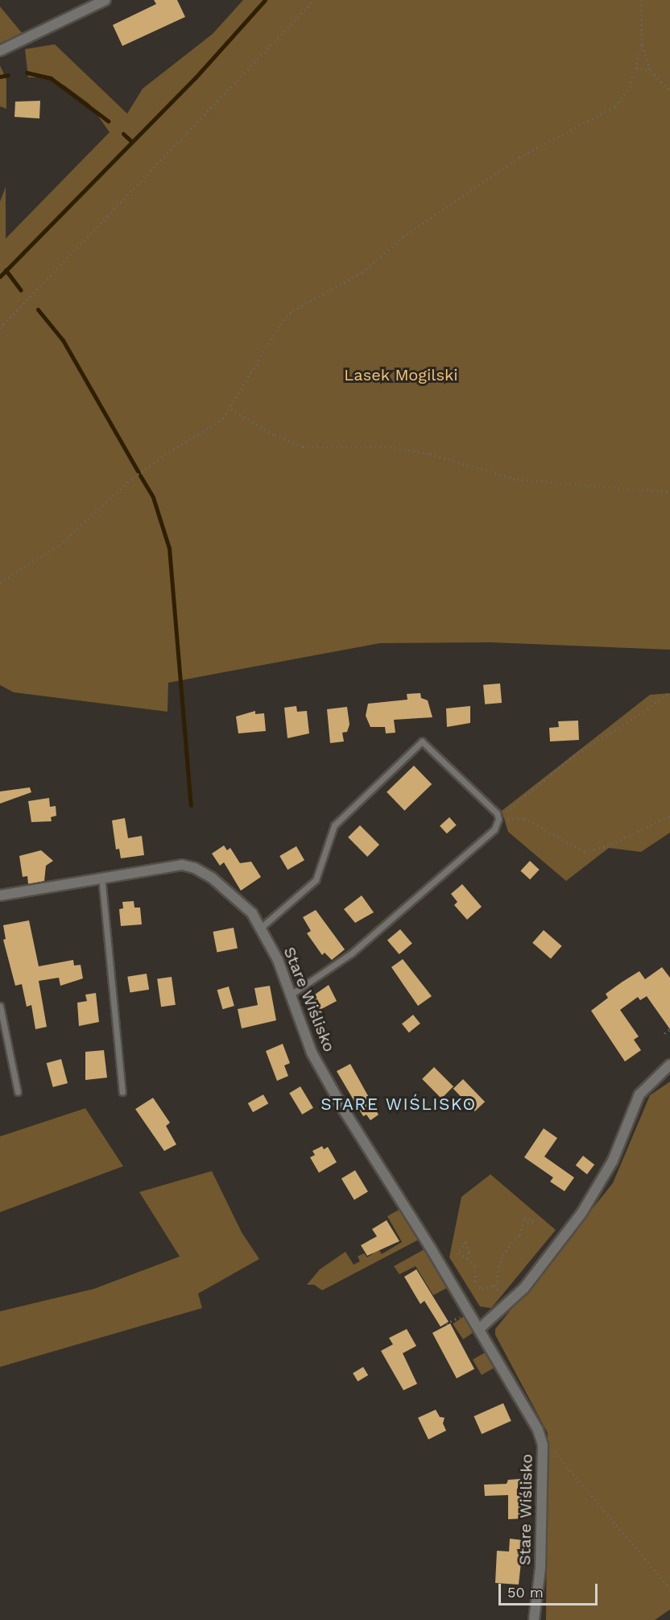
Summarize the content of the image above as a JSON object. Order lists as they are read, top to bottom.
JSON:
{
  "streets": {
    "street": ["Stare Wiślisko"]
  },
  "districts": ["STARE WIŚLISKO"],
  "parks": ["Lasek Mogilski"],
  "scale_bar": "50 m"
}
